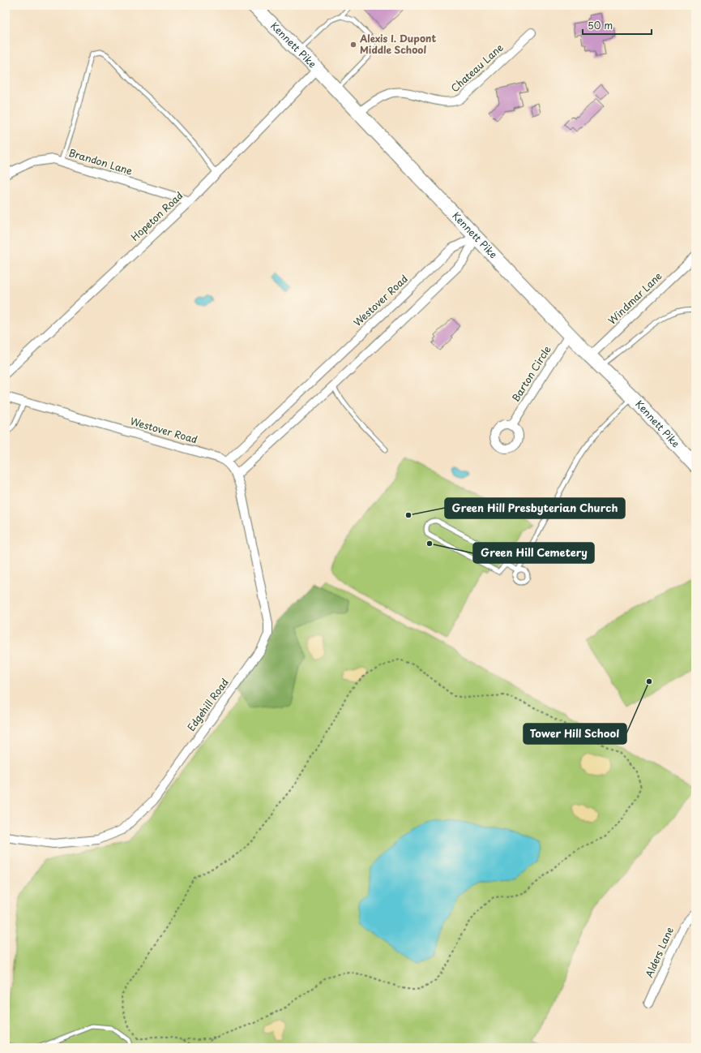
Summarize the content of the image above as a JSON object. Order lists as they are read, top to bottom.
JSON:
{
  "streets": {
    "main road": ["Kennett Pike"],
    "street": [
      "Chateau Lane",
      "Brandon Lane",
      "Hopeton Road",
      "Windmar Lane",
      "Westover Road",
      "Barton Circle",
      "Edgehill Road",
      "Alders Lane"
    ]
  },
  "crossings": [
    ["Kennett Pike", "Chateau Lane"],
    ["Kennett Pike", "Hopeton Road"],
    ["Kennett Pike", "Windmar Lane"],
    ["Kennett Pike", "Westover Road"],
    ["Kennett Pike", "Barton Circle"],
    ["Brandon Lane", "Hopeton Road"],
    ["Westover Road", "Edgehill Road"]
  ],
  "places": [
    "Alexis I. Dupont Middle School",
    "Green Hill Presbyterian Church",
    "Green Hill Cemetery",
    "Tower Hill School"
  ],
  "scale_bar": "50 m"
}
